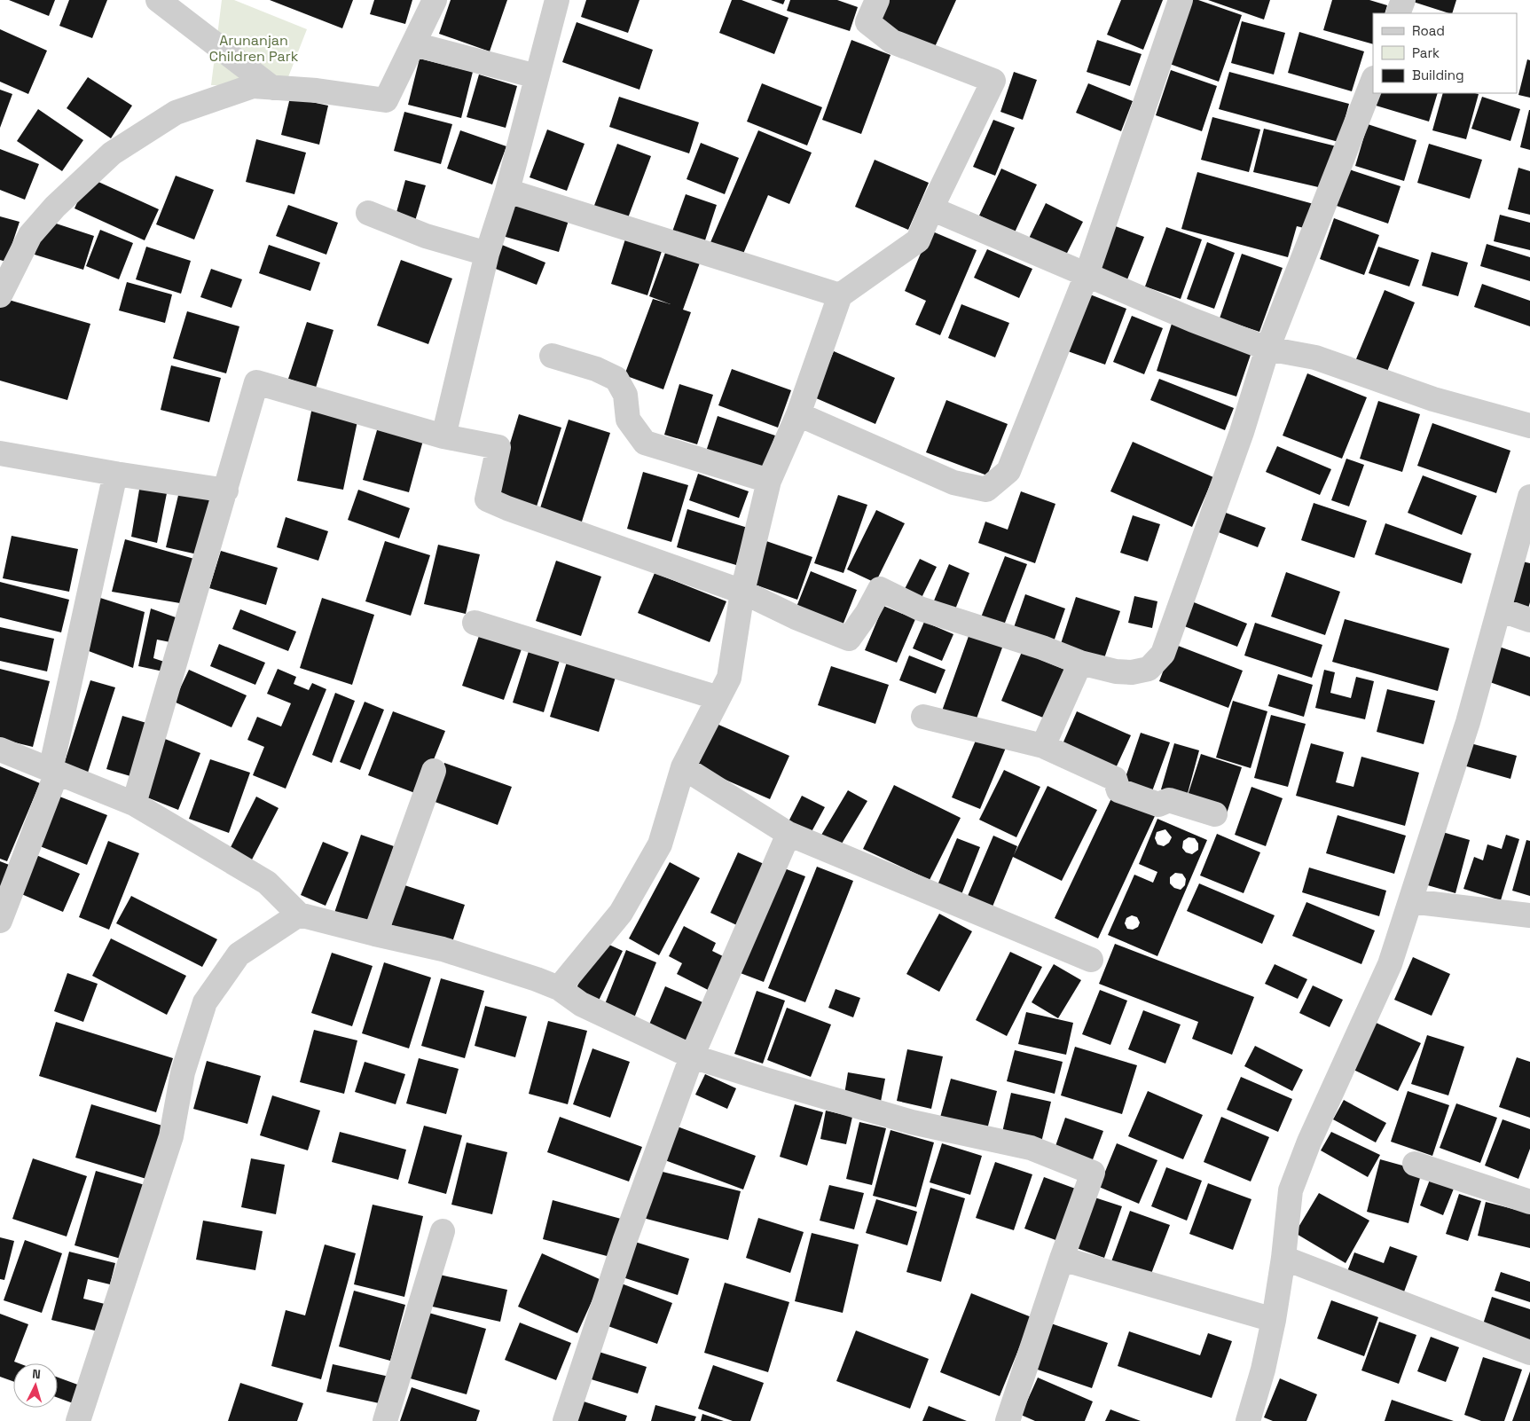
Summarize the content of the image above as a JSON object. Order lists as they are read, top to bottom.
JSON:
{
  "parks": ["Arunanjan Children Park"],
  "legend": ["Road", "Park", "Building"],
  "north": "top"
}
